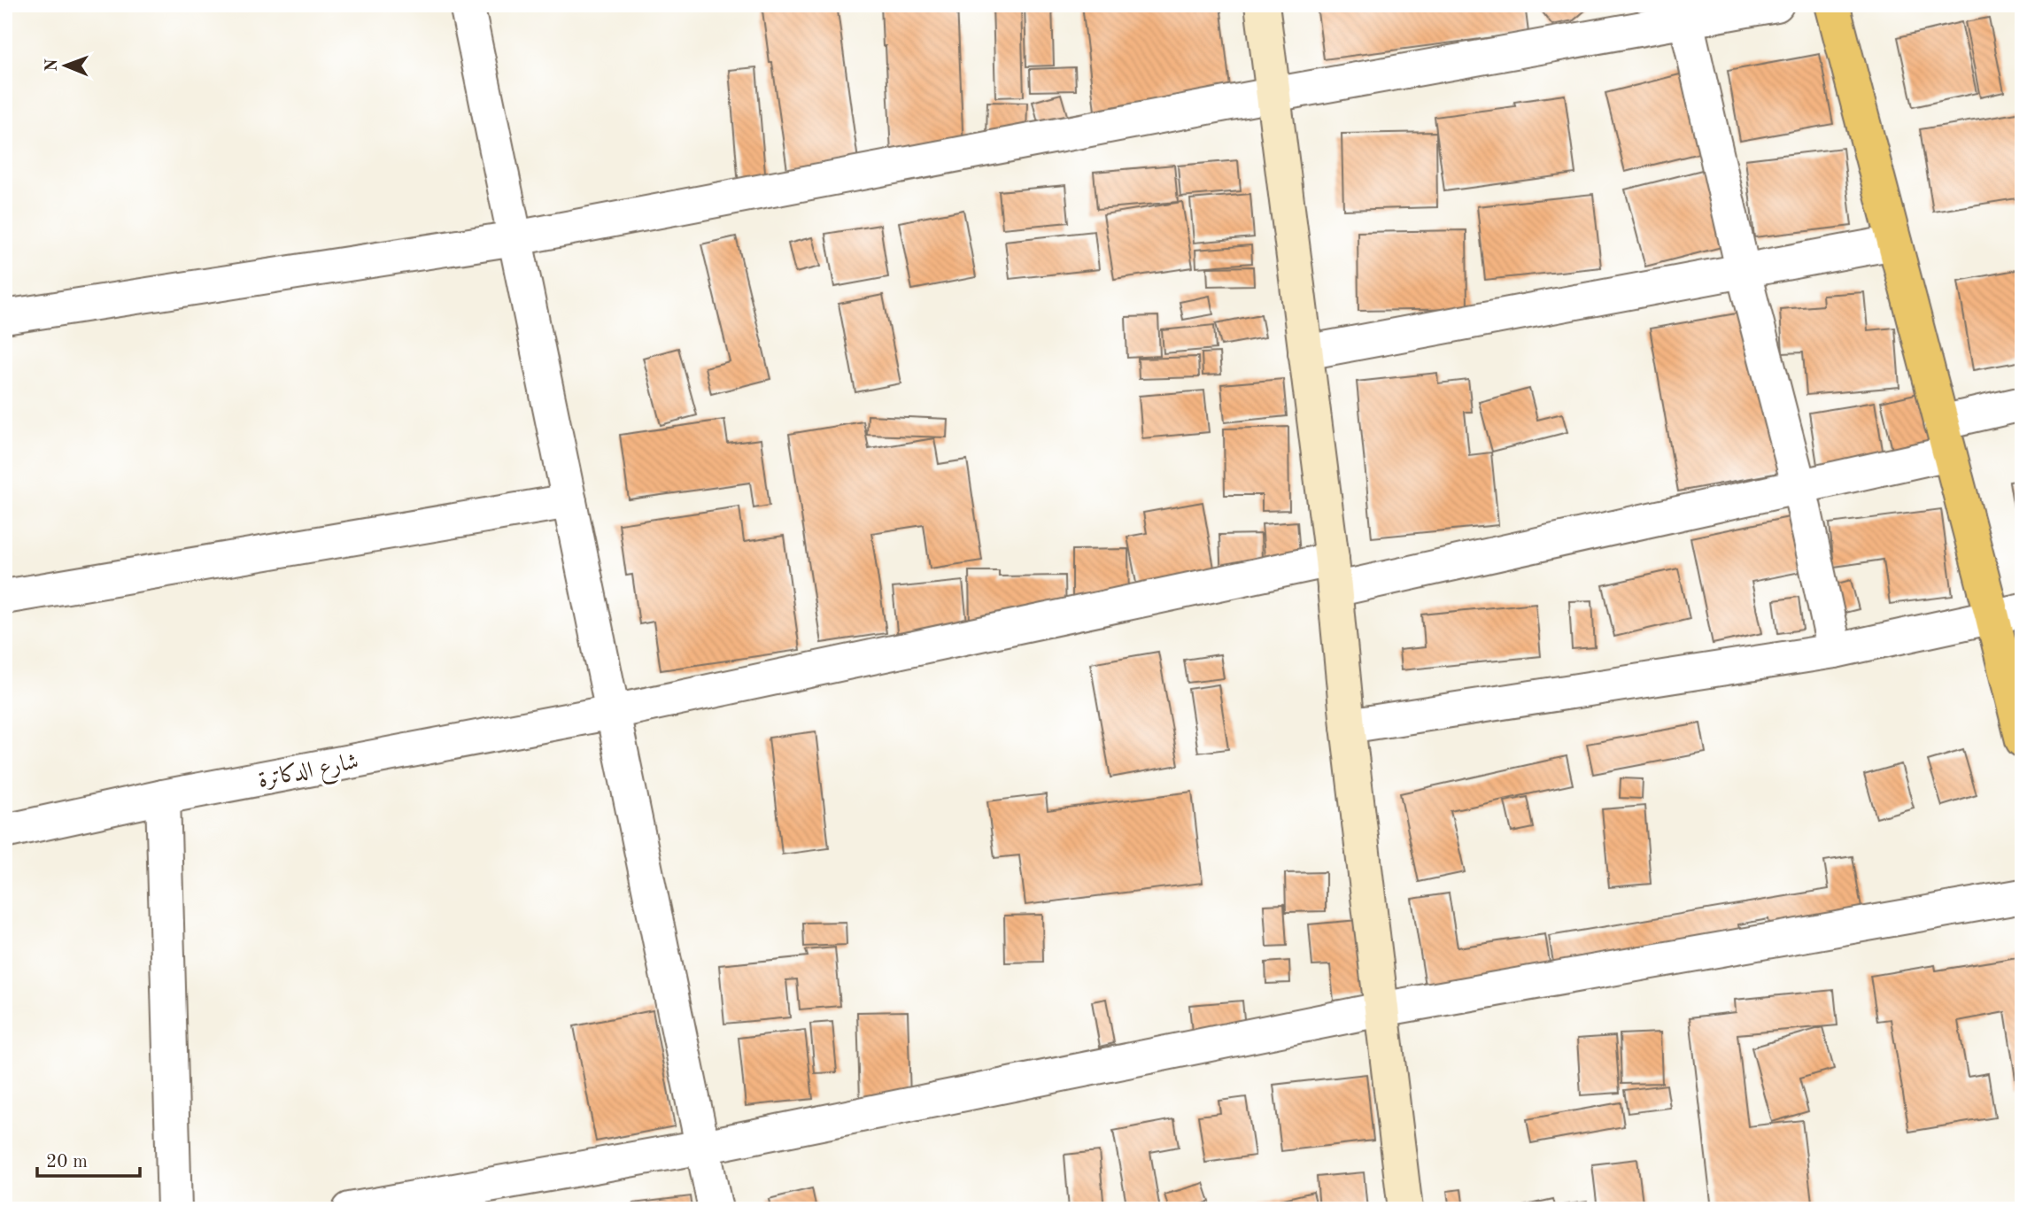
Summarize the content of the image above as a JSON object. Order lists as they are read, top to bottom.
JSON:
{
  "streets": {
    "street": ["شارع الدكاترة"]
  },
  "scale_bar": "20 m",
  "north": "left"
}
